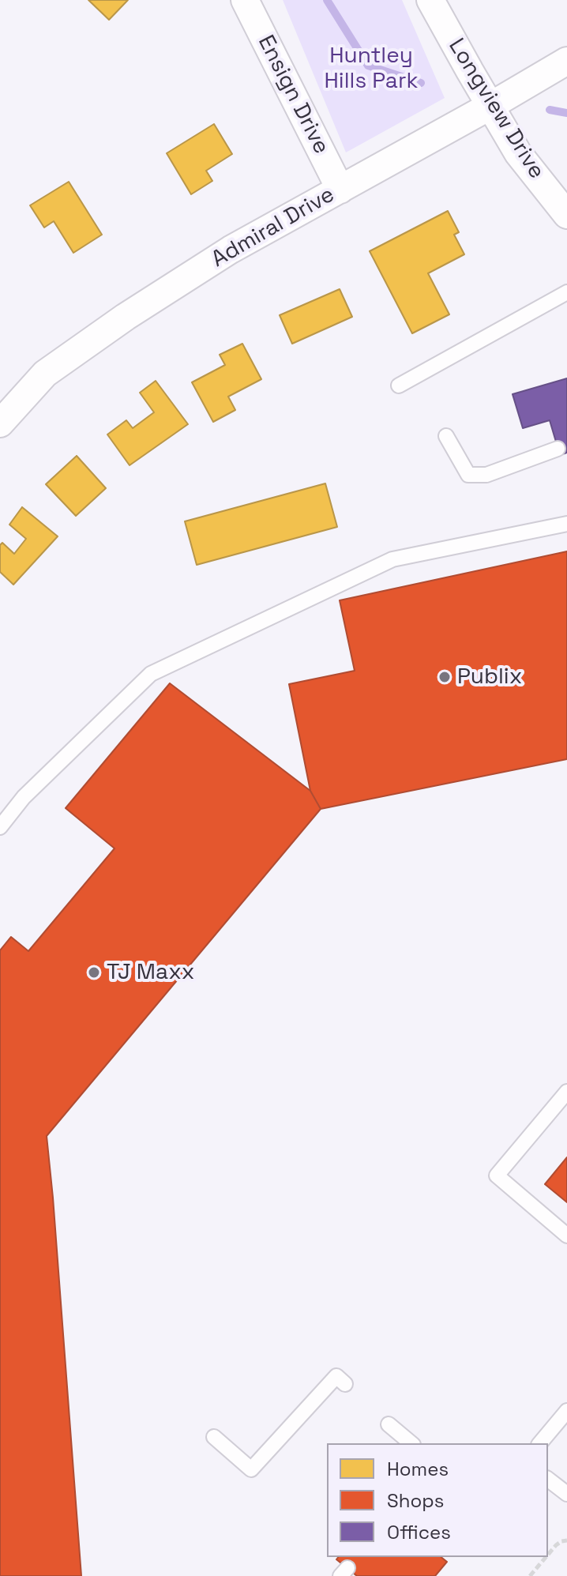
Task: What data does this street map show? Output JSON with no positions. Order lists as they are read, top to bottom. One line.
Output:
{"streets":{"street":["Ensign Drive","Longview Drive","Admiral Drive"]},"crossings":[["Ensign Drive","Admiral Drive"],["Longview Drive","Admiral Drive"]],"parks":["Huntley Hills Park"],"places":["Publix","TJ Maxx"],"legend":["Homes","Shops","Offices"]}
